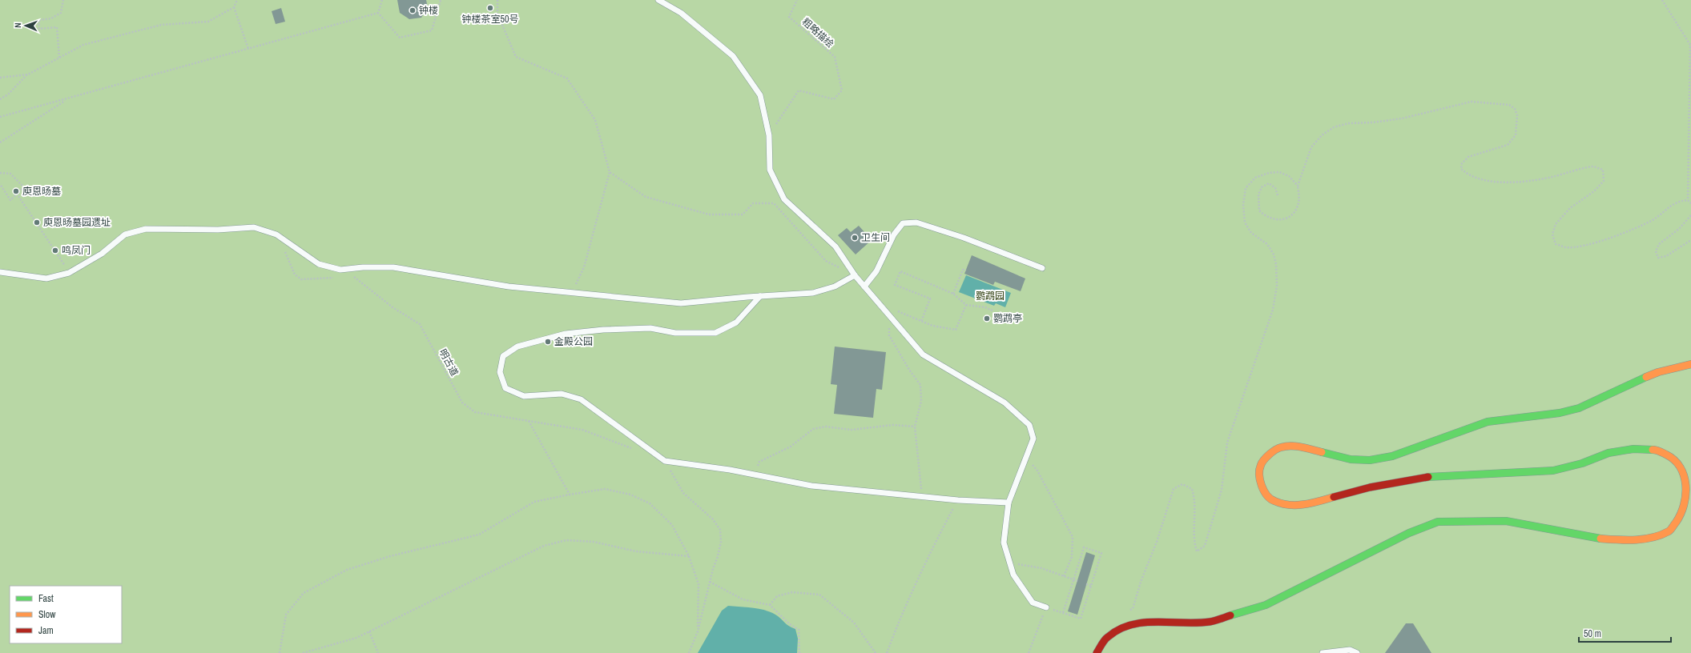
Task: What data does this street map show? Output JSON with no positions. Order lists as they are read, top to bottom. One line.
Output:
{"streets":{"path":["粗略描绘","明古道"]},"parks":["鹦鹉园"],"places":["钟楼茶室50号","钟楼","庾恩旸墓","庾恩旸墓园遗址","卫生间","鸣凤门","鹦鹉亭","金殿公园"],"legend":["Fast","Slow","Jam"],"scale_bar":"50 m","north":"left"}
